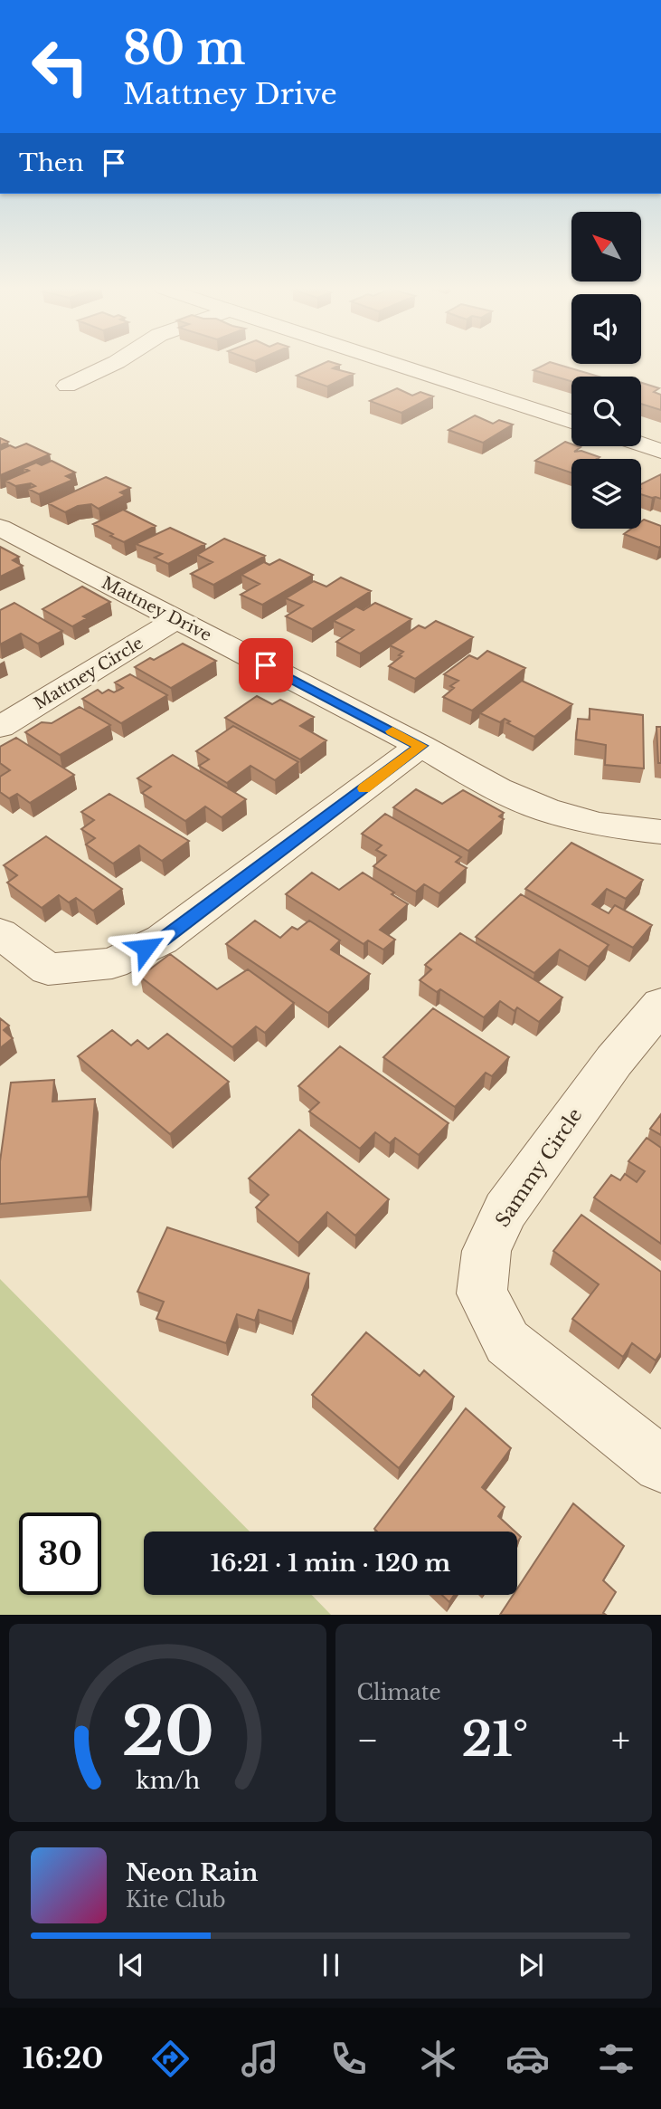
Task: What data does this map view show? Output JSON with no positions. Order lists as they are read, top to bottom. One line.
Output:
{"streets":{"street":["Mattney Drive","Mattney Circle","Sammy Circle"]},"crossings":[["Mattney Drive","Mattney Circle"]],"north":"top left","page":{"turn":["80 m","Mattney Drive"],"then":"Then","limit":"30","trip":"16:21 · 1 min · 120 m","tile":"Climate","heat":["−","21°","+"],"song":["Neon Rain","Kite Club"],"tabs":"16:20","gauge":["20","km/h"]}}
